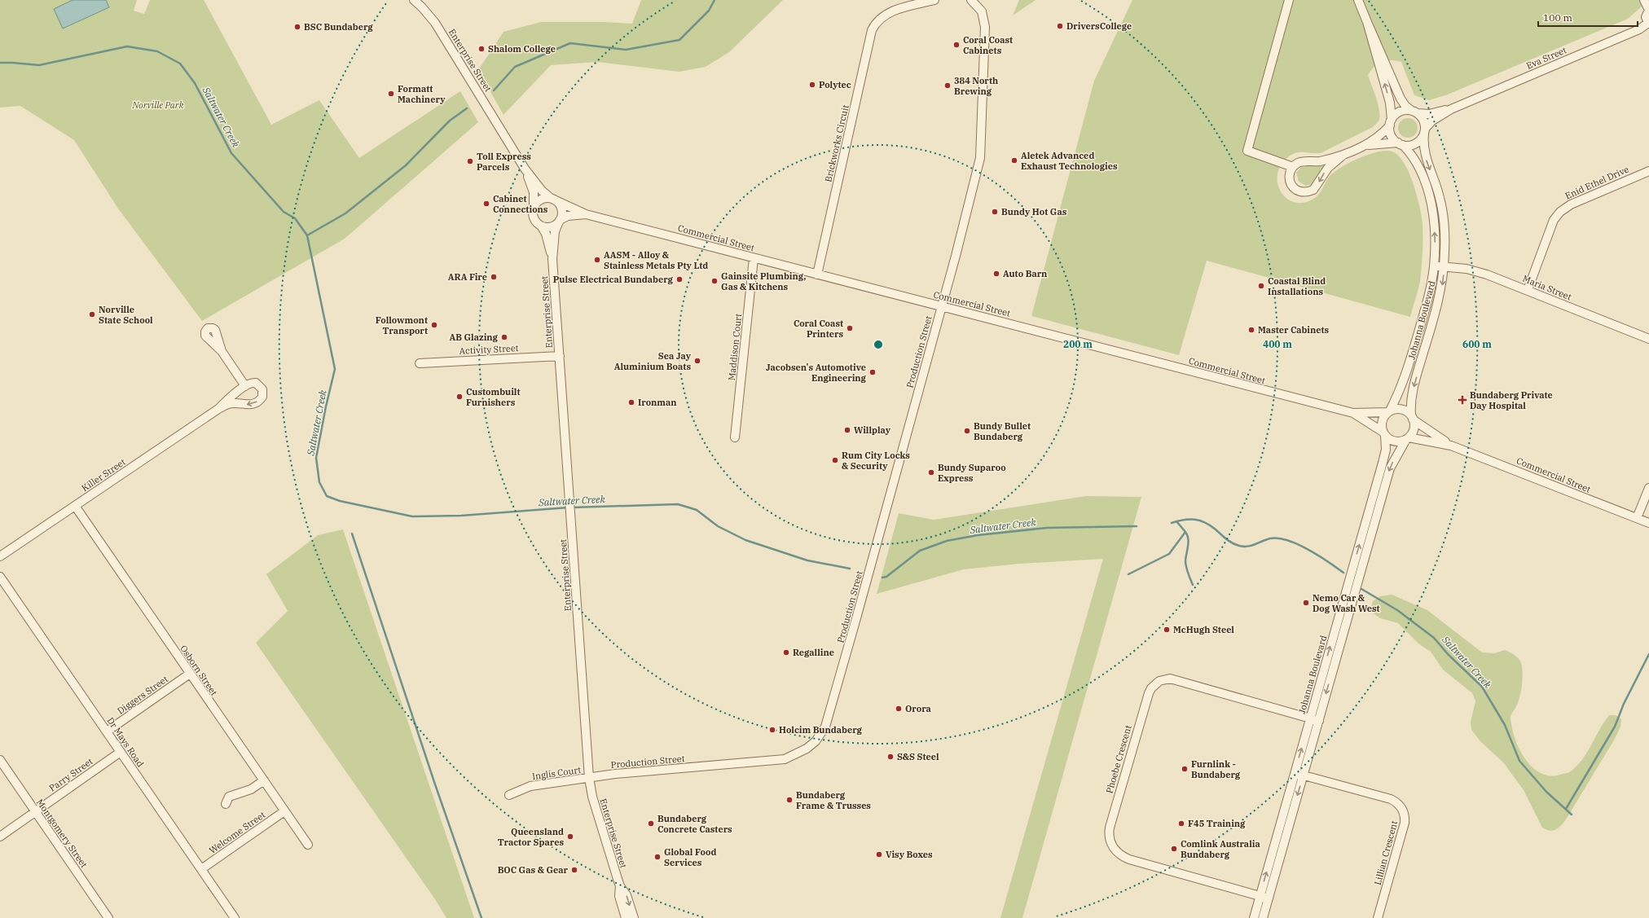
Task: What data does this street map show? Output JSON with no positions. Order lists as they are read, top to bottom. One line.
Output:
{"streets":{"street":["Eva Street","Enterprise Street","Brickworks Circuit","Enid Ethel Drive","Commercial Street","Maria Street","Johanna Boulevard","Maddison Court","Activity Street","Production Street","Killer Street","Osborn Street","Diggers Street","Dr Mays Road","Phoebe Crescent","Inglis Court","Parry Street","Welcome Street","Montgomery Street","Lillian Crescent"]},"crossings":[["Eva Street","Johanna Boulevard"],["Enterprise Street","Commercial Street"],["Enterprise Street","Activity Street"],["Enterprise Street","Production Street"],["Enterprise Street","Inglis Court"],["Brickworks Circuit","Commercial Street"],["Enid Ethel Drive","Maria Street"],["Commercial Street","Johanna Boulevard"],["Commercial Street","Maddison Court"],["Commercial Street","Production Street"],["Maria Street","Johanna Boulevard"],["Johanna Boulevard","Phoebe Crescent"],["Johanna Boulevard","Lillian Crescent"],["Production Street","Inglis Court"],["Killer Street","Osborn Street"],["Osborn Street","Diggers Street"],["Osborn Street","Welcome Street"],["Diggers Street","Dr Mays Road"],["Dr Mays Road","Parry Street"],["Dr Mays Road","Welcome Street"],["Parry Street","Montgomery Street"]],"water":["Saltwater Creek"],"parks":["Norville Park"],"places":{"other":["DriversCollege","BSC Bundaberg","Coral Coast Cabinets","Shalom College","Polytec","384 North Brewing","Formatt Machinery","Aletek Advanced Exhaust Technologies","Toll Express Parcels","Cabinet Connections","Bundy Hot Gas","AASM - Alloy & Stainless Metals Pty Ltd","Auto Barn","ARA Fire","Pulse Electrical Bundaberg","Gainsite Plumbing, Gas & Kitchens","Coastal Blind Installations","Norville State School","Followmont Transport","Coral Coast Printers","Master Cabinets","AB Glazing","Sea Jay Aluminium Boats","Jacobsen's Automotive Engineering","Custombuilt Furnishers","Ironman","Willplay","Bundy Bullet Bundaberg","Rum City Locks & Security","Bundy Suparoo Express","Nemo Car & Dog Wash West","McHugh Steel","Regalline","Orora","Holcim Bundaberg","S&S Steel","Furnlink - Bundaberg","Bundaberg Frame & Trusses","Bundaberg Concrete Casters","F45 Training","Queensland Tractor Spares","Comlink Australia Bundaberg","Visy Boxes","Global Food Services","BOC Gas & Gear"],"health":["Bundaberg Private Day Hospital"]},"scale_bar":"100 m","rings":["200 m","400 m","600 m"]}
